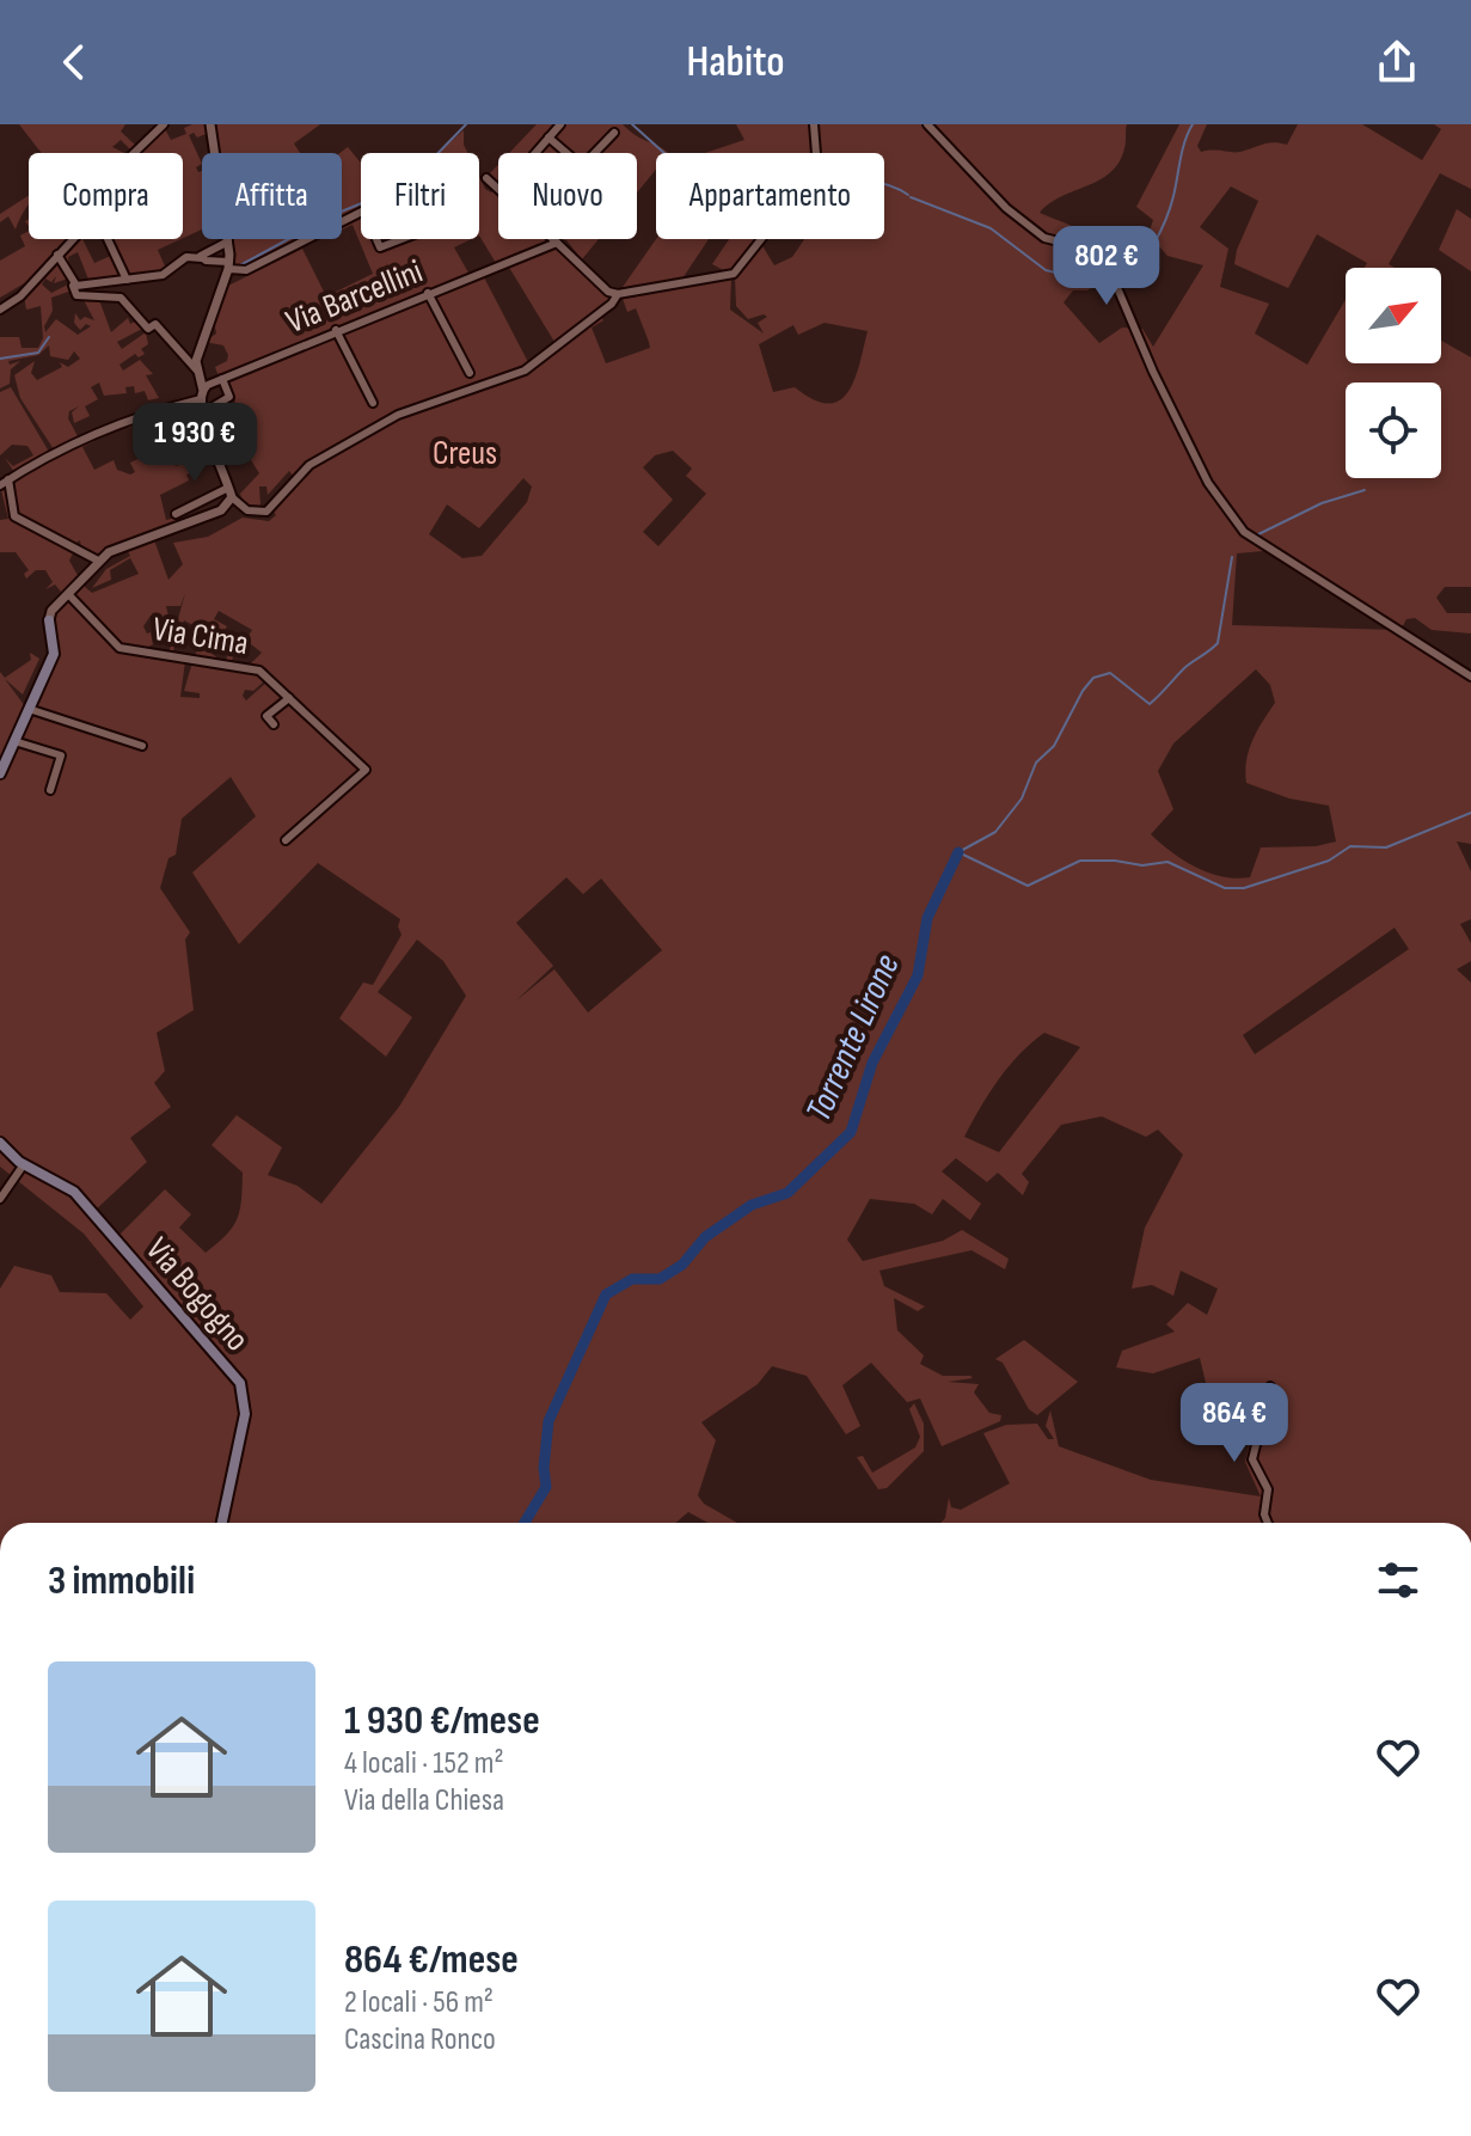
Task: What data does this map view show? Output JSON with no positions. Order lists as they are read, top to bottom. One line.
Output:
{"streets":{"main road":["Via Bogogno"],"street":["Via Barcellini","Via Cima"]},"water":["Torrente Lirone"],"parks":["Creus"],"north":"top right","page":{"header":"Habito","chip":["Compra","Affitta","Filtri","Nuovo","Appartamento"],"price":["802 €","1 930 €","864 €"],"heading":"3 immobili","list":[{"name":"1 930 €/mese","note":"4 locali · 152 m² · Via della Chiesa"},{"name":"864 €/mese","note":"2 locali · 56 m² · Cascina Ronco"}]}}
